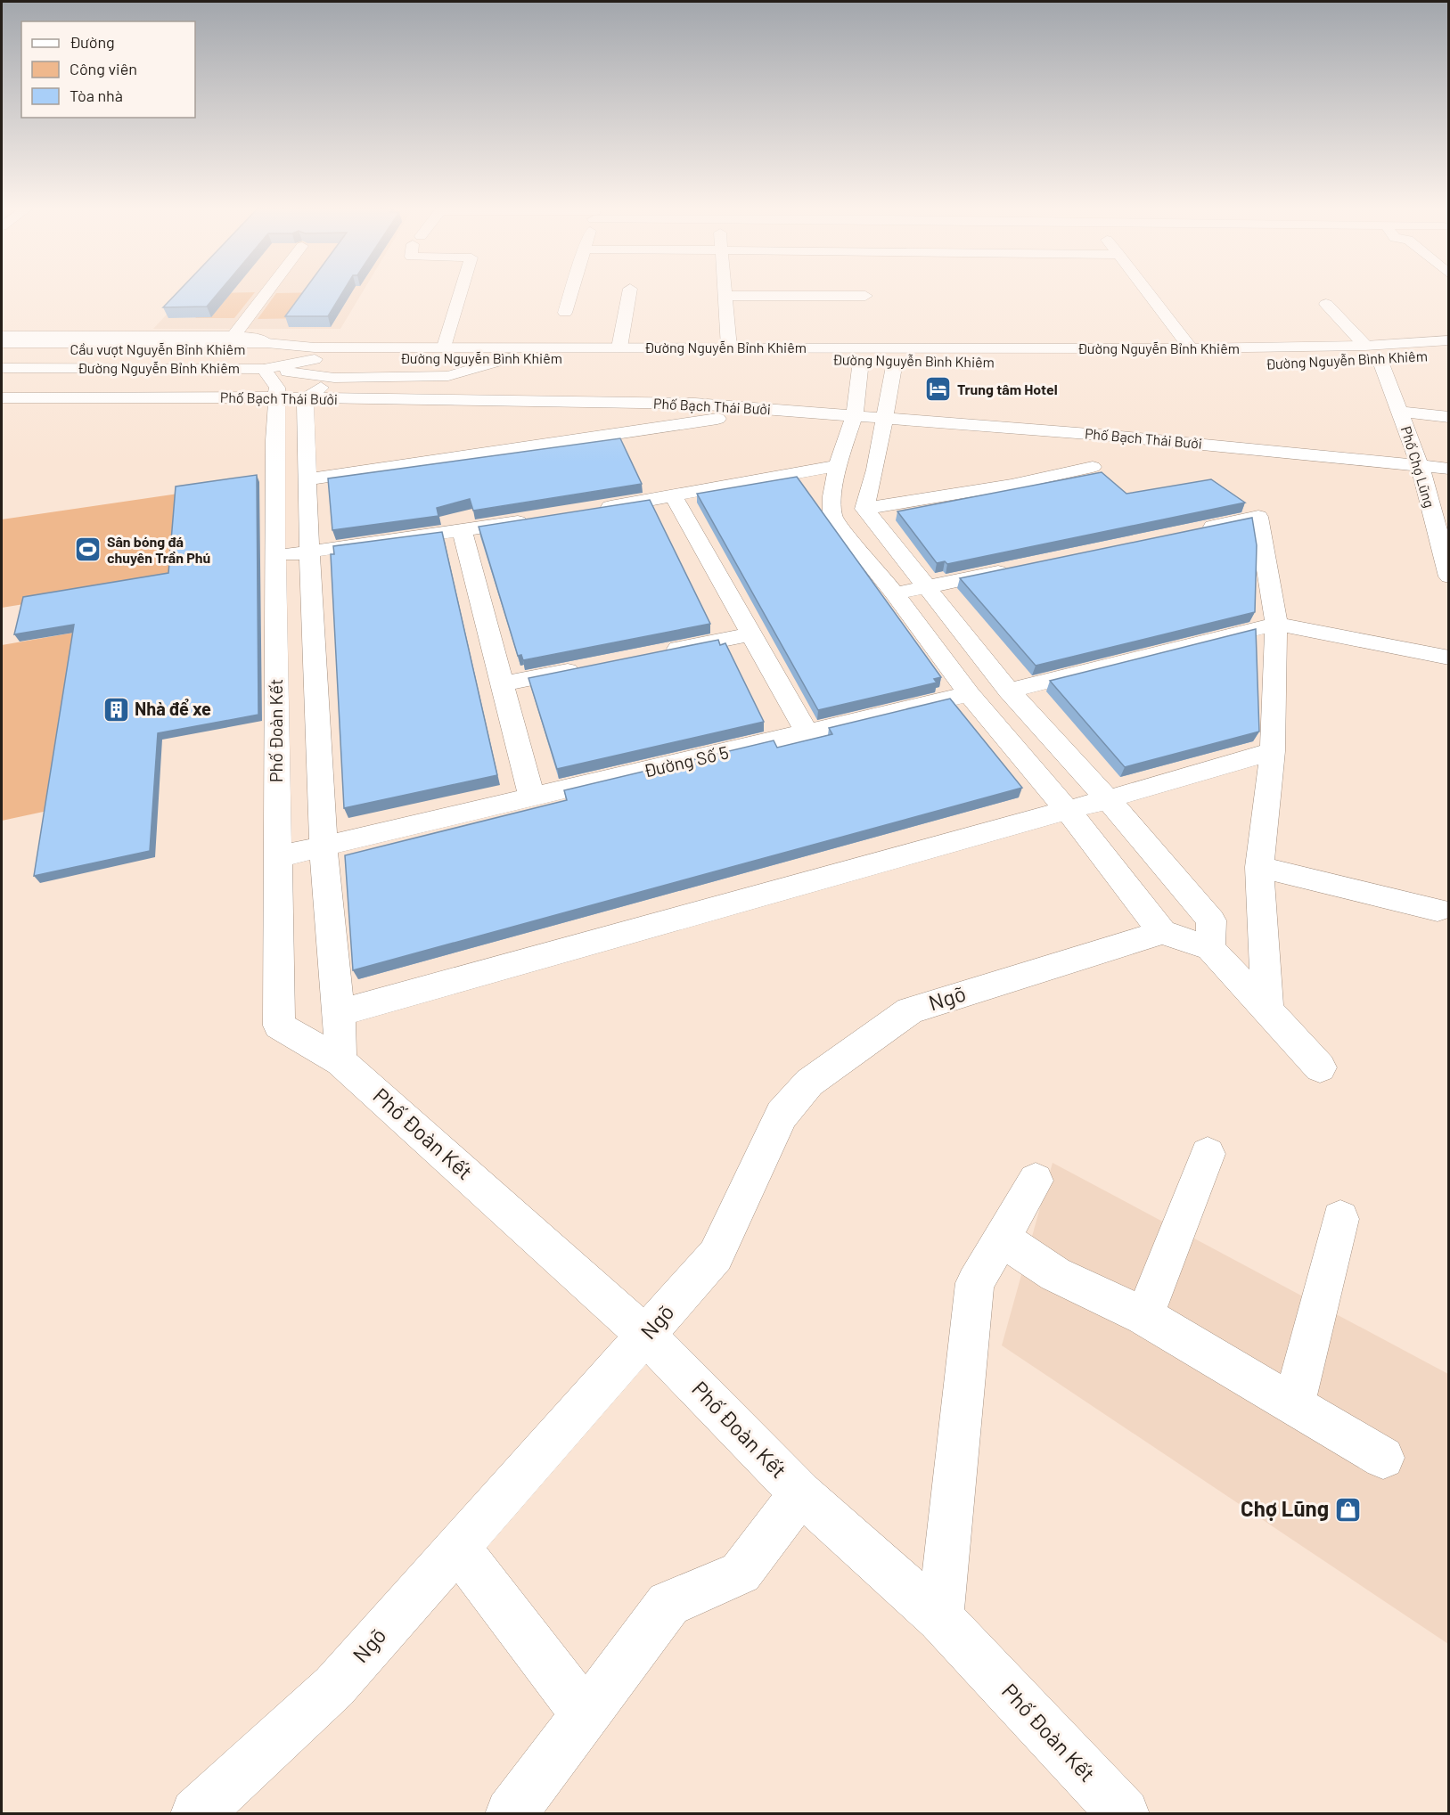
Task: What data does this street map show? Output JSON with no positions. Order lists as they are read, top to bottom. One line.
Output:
{"streets":{"main road":["Đường Nguyễn Bỉnh Khiêm","Cầu vượt Nguyễn Bỉnh Khiêm","Đường Nguyễn Bình Khiêm","Phố Bạch Thái Bưởi","Phố Chợ Lũng","Phố Đoàn Kết","Đường Số 5","Ngõ"]},"crossings":[["Đường Nguyễn Bỉnh Khiêm","Cầu vượt Nguyễn Bỉnh Khiêm"],["Đường Nguyễn Bỉnh Khiêm","Đường Nguyễn Bình Khiêm"],["Đường Nguyễn Bỉnh Khiêm","Phố Đoàn Kết"],["Cầu vượt Nguyễn Bỉnh Khiêm","Đường Nguyễn Bình Khiêm"],["Đường Nguyễn Bình Khiêm","Phố Chợ Lũng"],["Phố Bạch Thái Bưởi","Phố Chợ Lũng"],["Phố Bạch Thái Bưởi","Phố Đoàn Kết"],["Phố Đoàn Kết","Đường Số 5"],["Phố Đoàn Kết","Ngõ"]],"places":{"hotel":["Trung tâm Hotel"],"sports":["Sân bóng đá chuyên Trần Phú"],"building":["Nhà để xe"],"shop":["Chợ Lũng"]},"legend":["Đường","Công viên","Tòa nhà"]}
